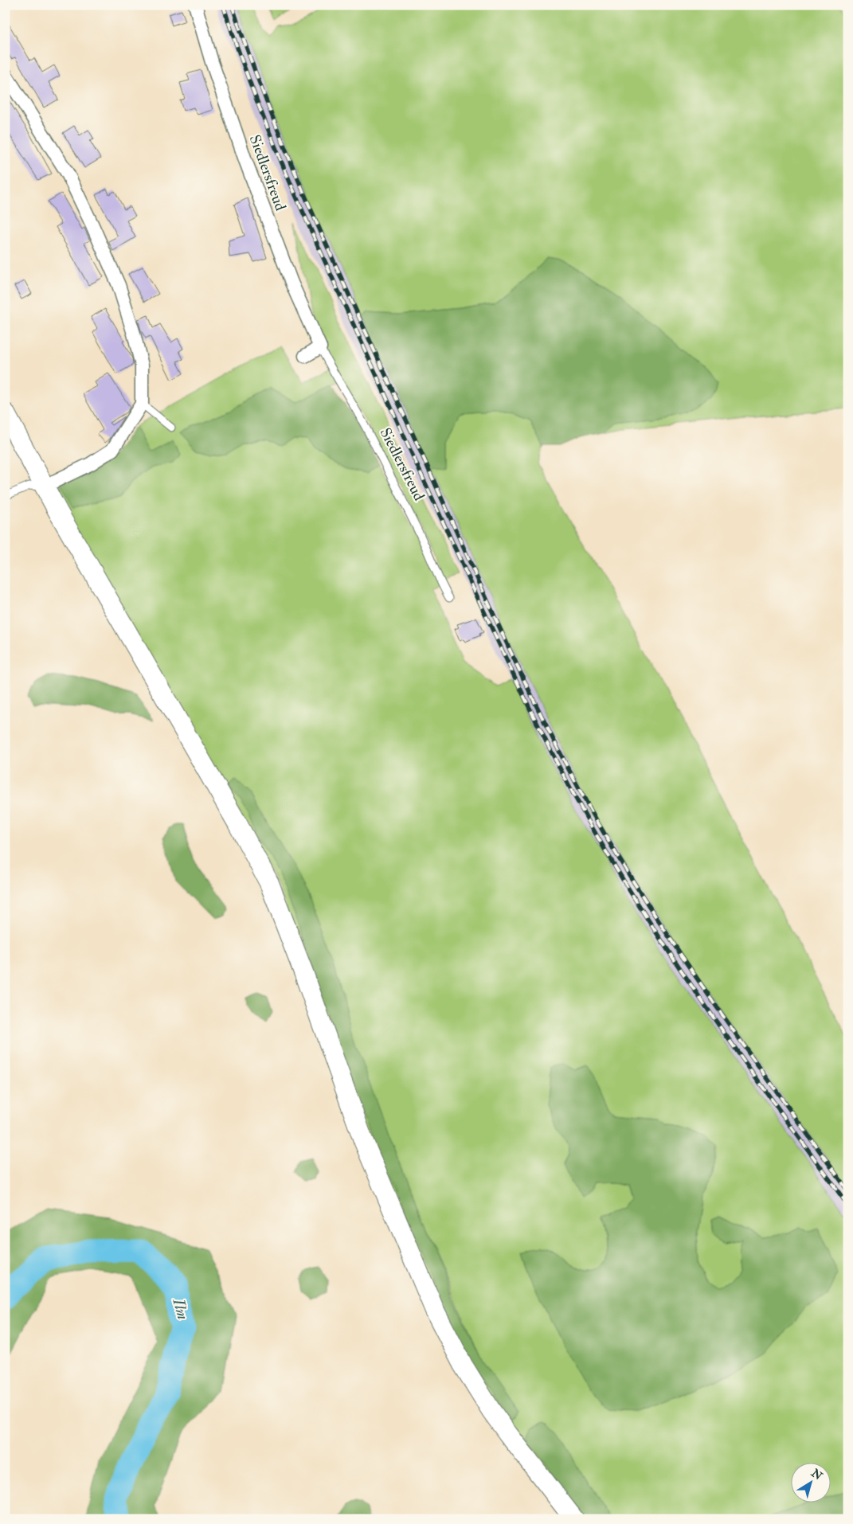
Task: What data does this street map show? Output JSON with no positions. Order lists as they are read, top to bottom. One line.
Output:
{"streets":{"street":["Siedlersfreud"]},"water":["Ilm"],"north":"top right"}
